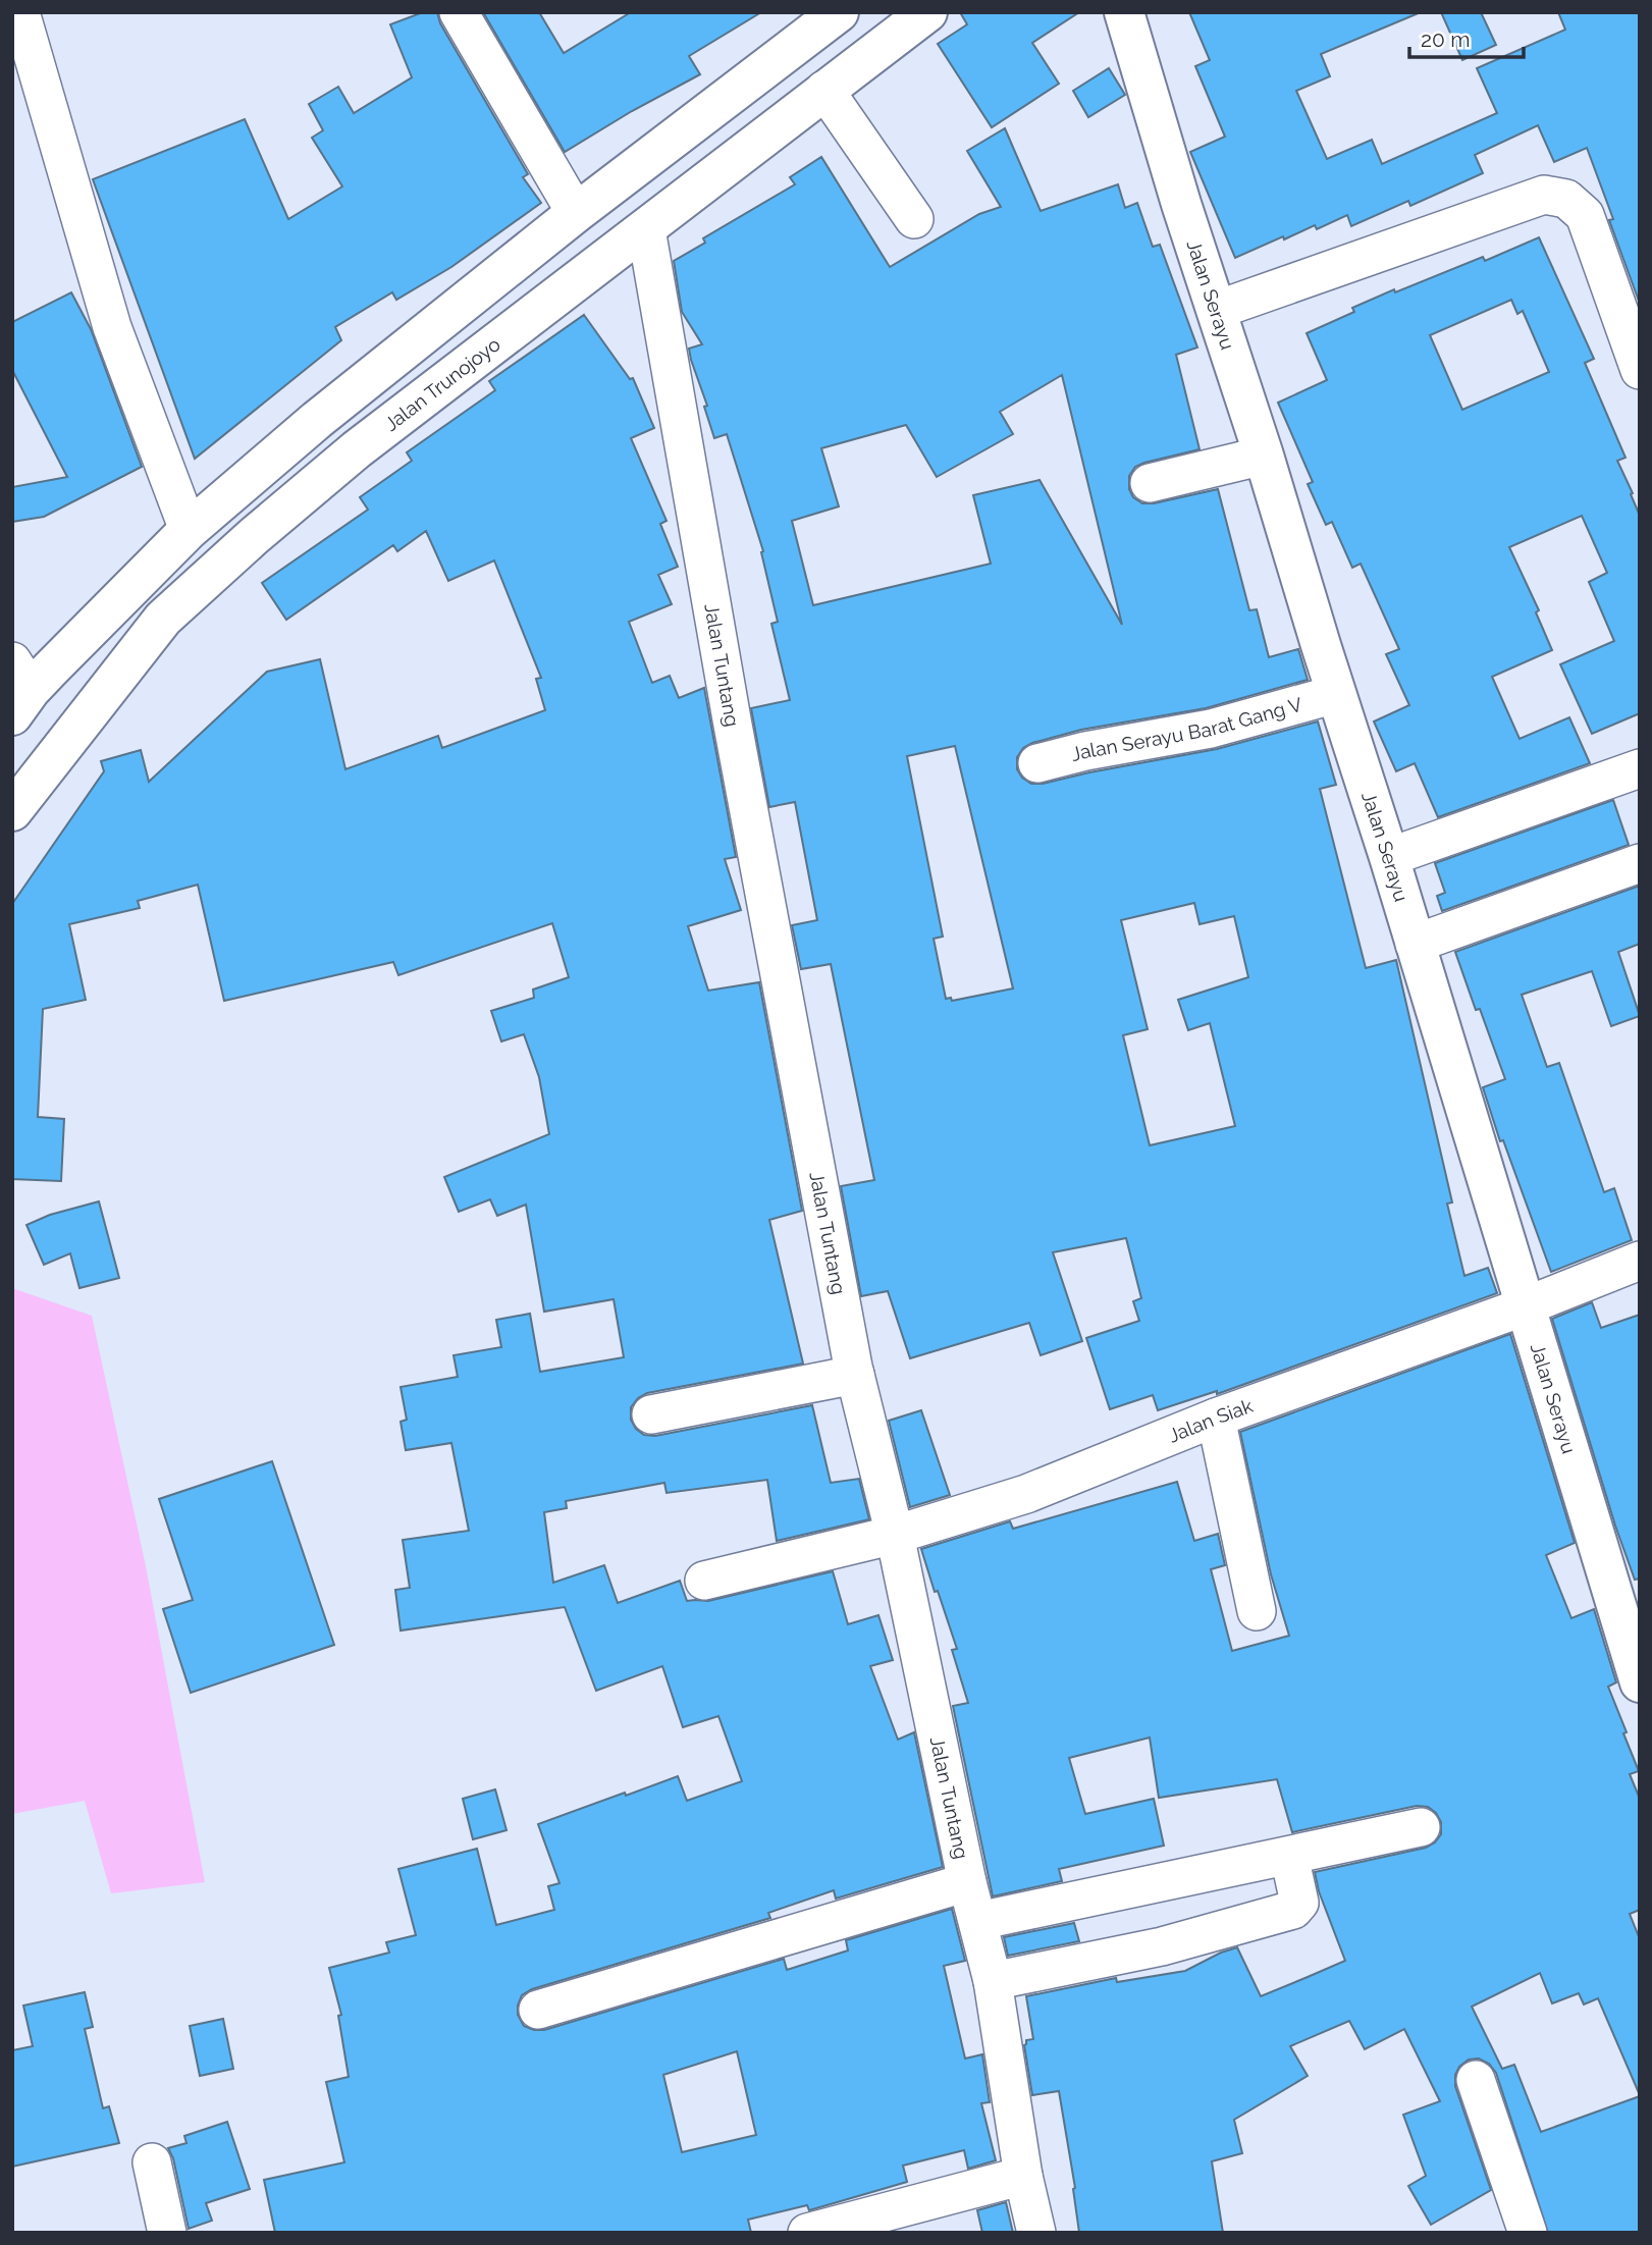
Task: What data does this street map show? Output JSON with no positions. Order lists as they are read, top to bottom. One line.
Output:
{"streets":{"main road":["Jalan Serayu","Jalan Trunojoyo"],"street":["Jalan Tuntang","Jalan Serayu Barat Gang V","Jalan Siak"]},"crossings":[["Jalan Serayu","Jalan Serayu Barat Gang V"],["Jalan Serayu","Jalan Siak"],["Jalan Trunojoyo","Jalan Tuntang"],["Jalan Tuntang","Jalan Siak"]],"scale_bar":"20 m"}
